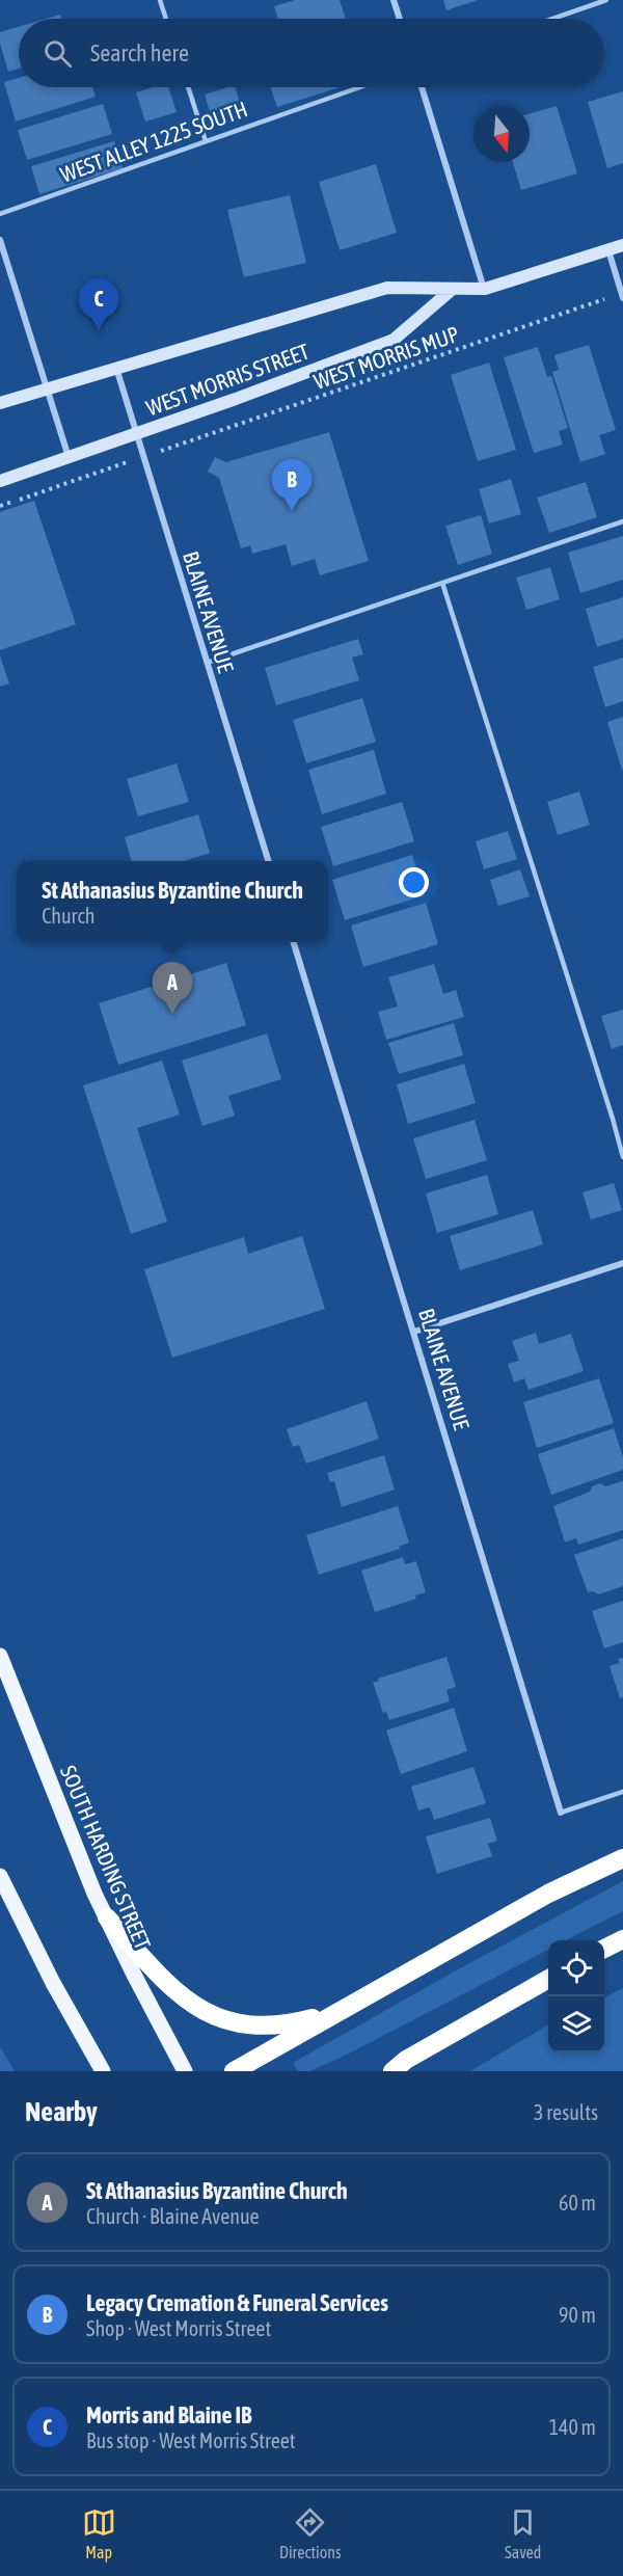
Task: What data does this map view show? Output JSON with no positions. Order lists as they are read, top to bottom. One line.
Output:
{"streets":{"main road":["WEST MORRIS STREET","SOUTH HARDING STREET"],"street":["BLAINE AVENUE"],"lane":["WEST ALLEY 1225 SOUTH"],"path":["WEST MORRIS MUP"]},"crossings":[["WEST MORRIS STREET","BLAINE AVENUE"]],"north":"bottom","page":{"search":"Search here","pins":["C","B","A"],"popup":["St Athanasius Byzantine Church","Church"],"heading":["Nearby","3 results"],"list":[{"mark":"A","name":"St Athanasius Byzantine Church","note":"Church · Blaine Avenue","value":"60 m"},{"mark":"B","name":"Legacy Cremation & Funeral Services","note":"Shop · West Morris Street","value":"90 m"},{"mark":"C","name":"Morris and Blaine IB","note":"Bus stop · West Morris Street","value":"140 m"}],"nav":["Map","Directions","Saved"]}}
